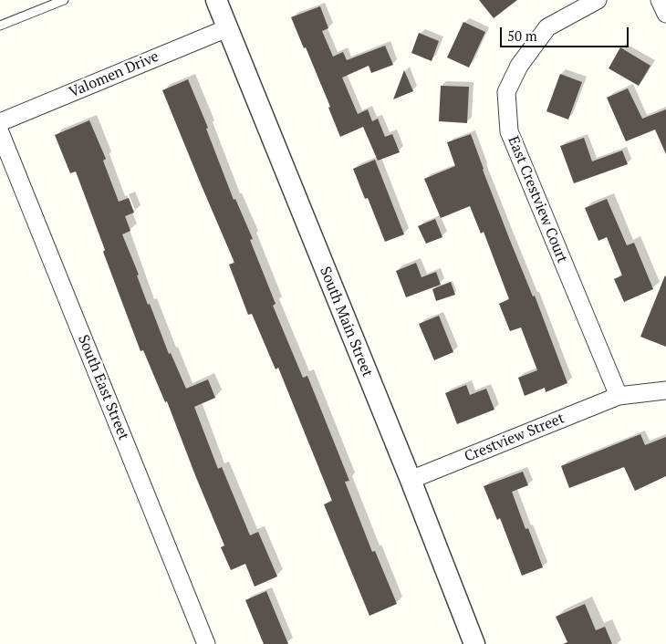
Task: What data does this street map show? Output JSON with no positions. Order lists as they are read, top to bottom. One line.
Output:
{"streets":{"street":["Valomen Drive","East Crestview Court","South Main Street","South East Street","Crestview Street"]},"crossings":[["Valomen Drive","South Main Street"],["East Crestview Court","Crestview Street"],["South Main Street","Crestview Street"]],"scale_bar":"50 m"}
